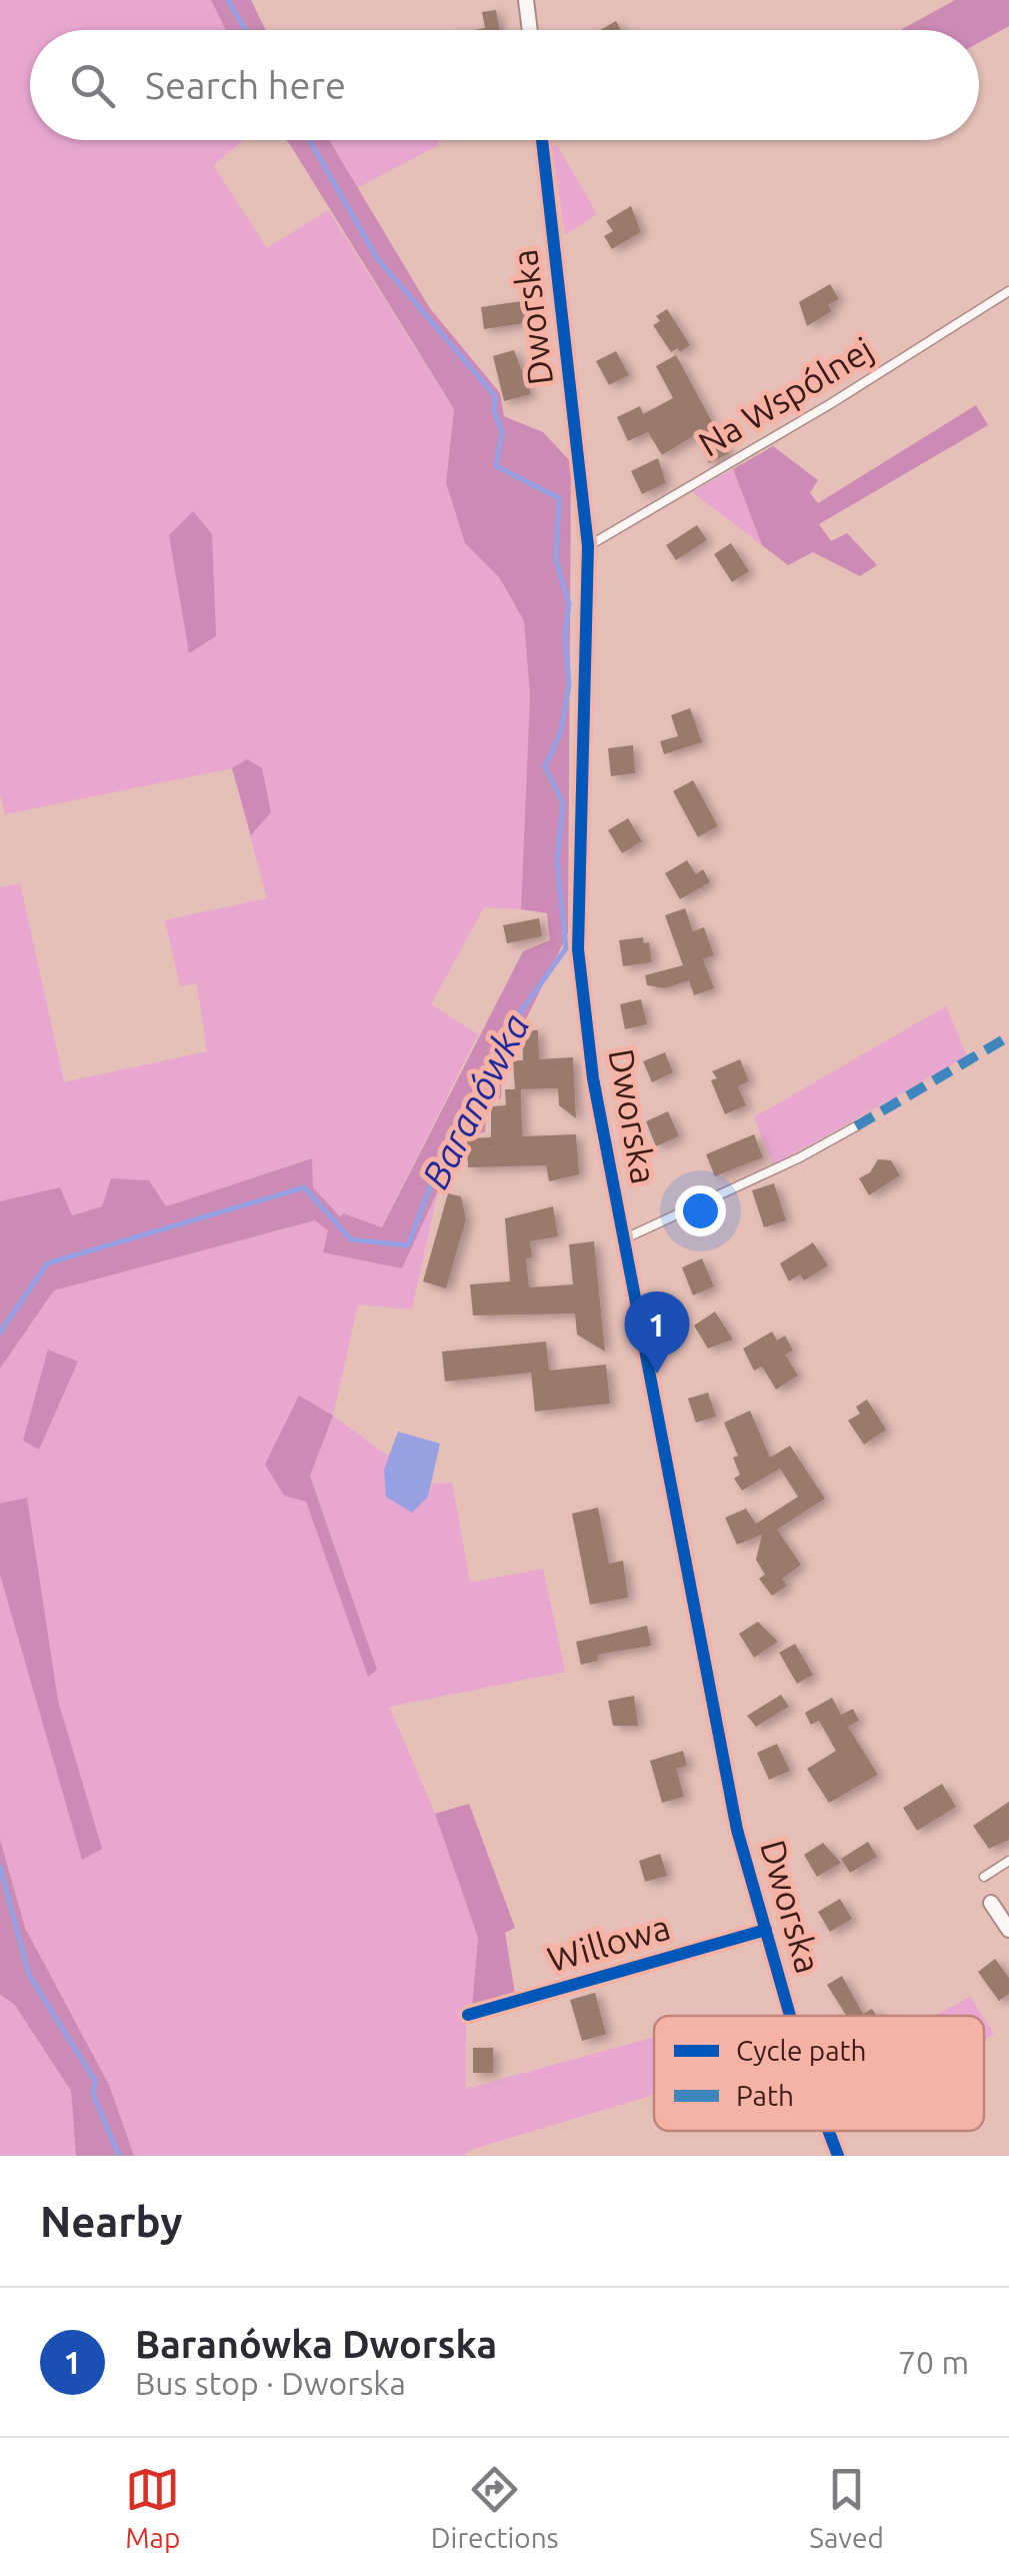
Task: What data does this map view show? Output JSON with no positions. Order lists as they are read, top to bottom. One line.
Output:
{"streets":{"street":["Dworska","Willowa"],"lane":["Na Wspólnej"]},"crossings":[["Dworska","Na Wspólnej"],["Dworska","Willowa"]],"water":["Baranówka"],"legend":["Cycle path","Path"],"page":{"search":"Search here","pins":"1","heading":"Nearby","list":[{"mark":"1","name":"Baranówka Dworska","note":"Bus stop · Dworska","value":"70 m"}],"nav":["Map","Directions","Saved"]}}
